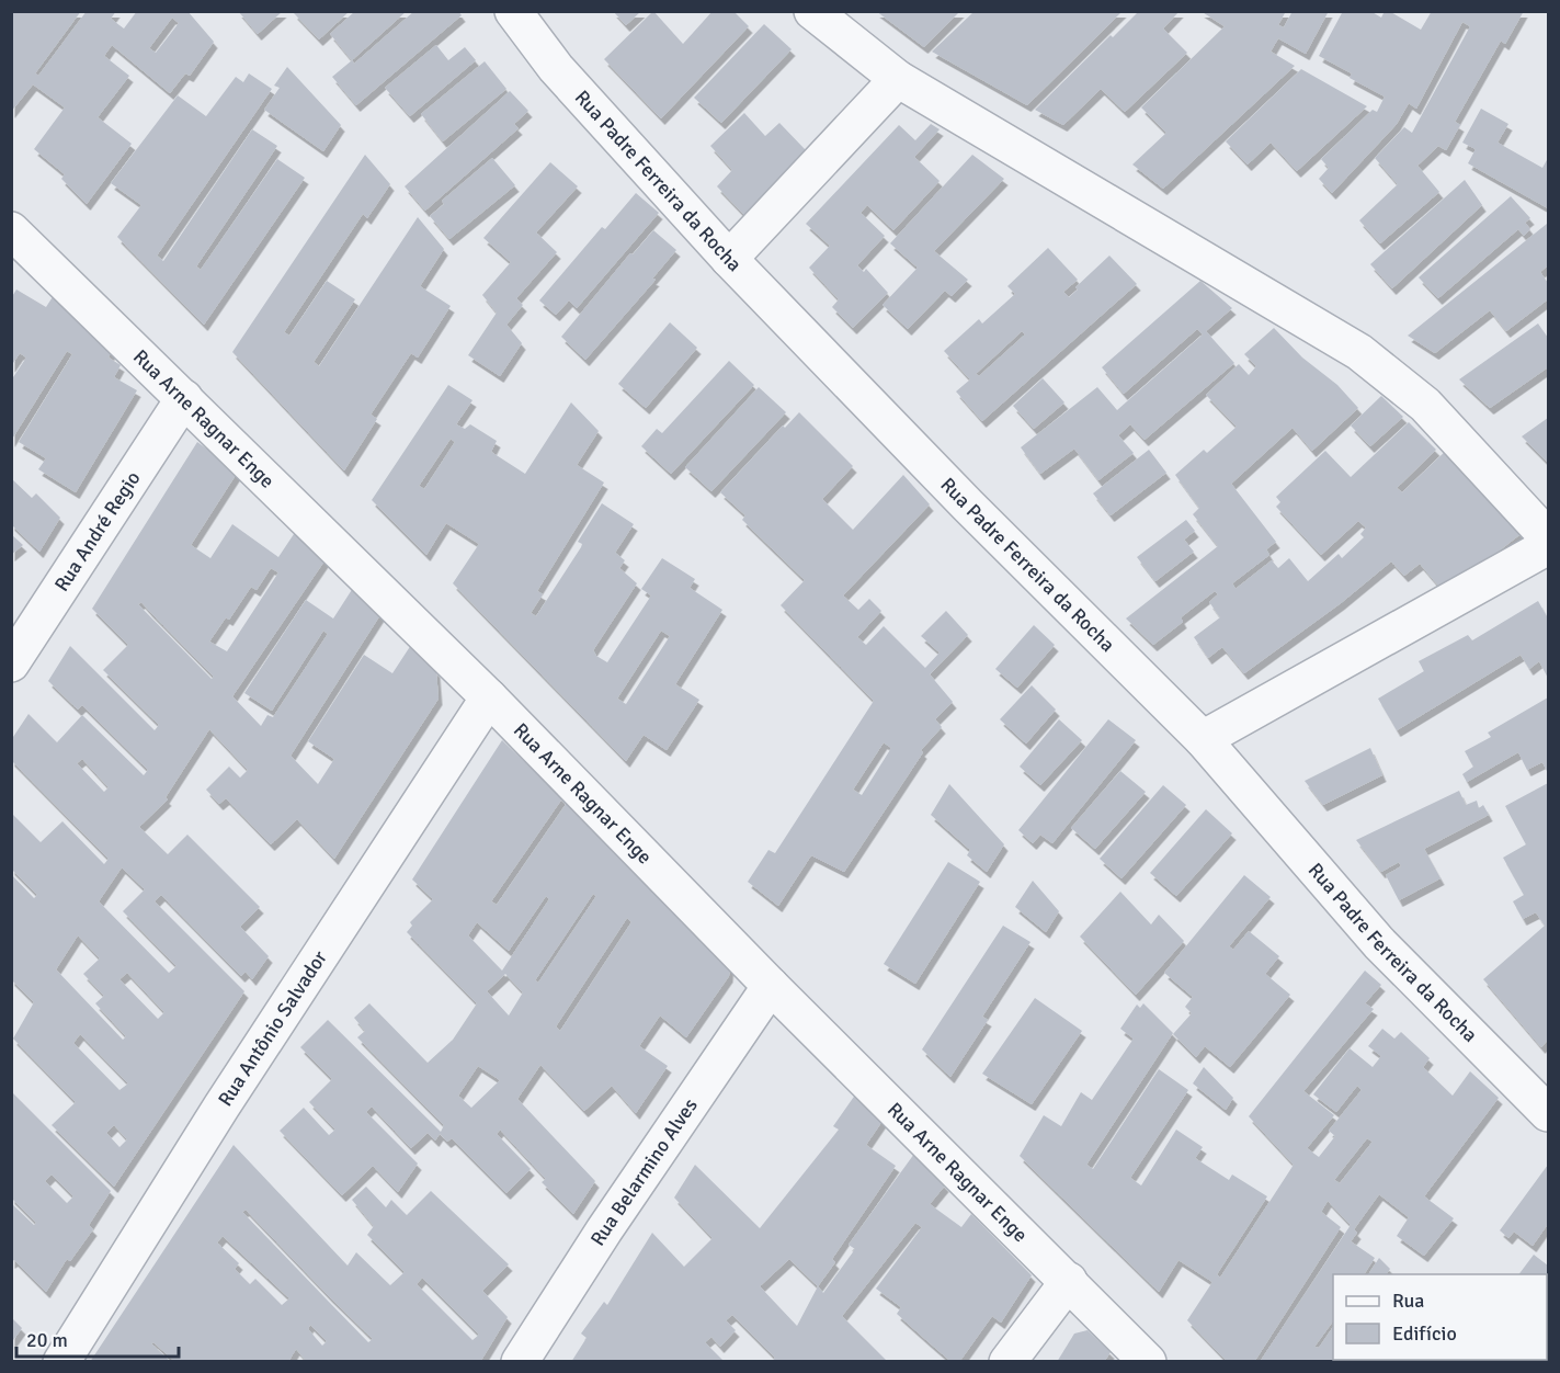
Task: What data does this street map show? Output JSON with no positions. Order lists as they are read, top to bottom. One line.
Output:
{"streets":{"street":["Rua Padre Ferreira da Rocha","Rua Arne Ragnar Enge","Rua André Regio","Rua Antônio Salvador","Rua Belarmino Alves"]},"crossings":[["Rua Arne Ragnar Enge","Rua André Regio"],["Rua Arne Ragnar Enge","Rua Antônio Salvador"],["Rua Arne Ragnar Enge","Rua Belarmino Alves"]],"legend":["Rua","Edifício"],"scale_bar":"20 m"}
